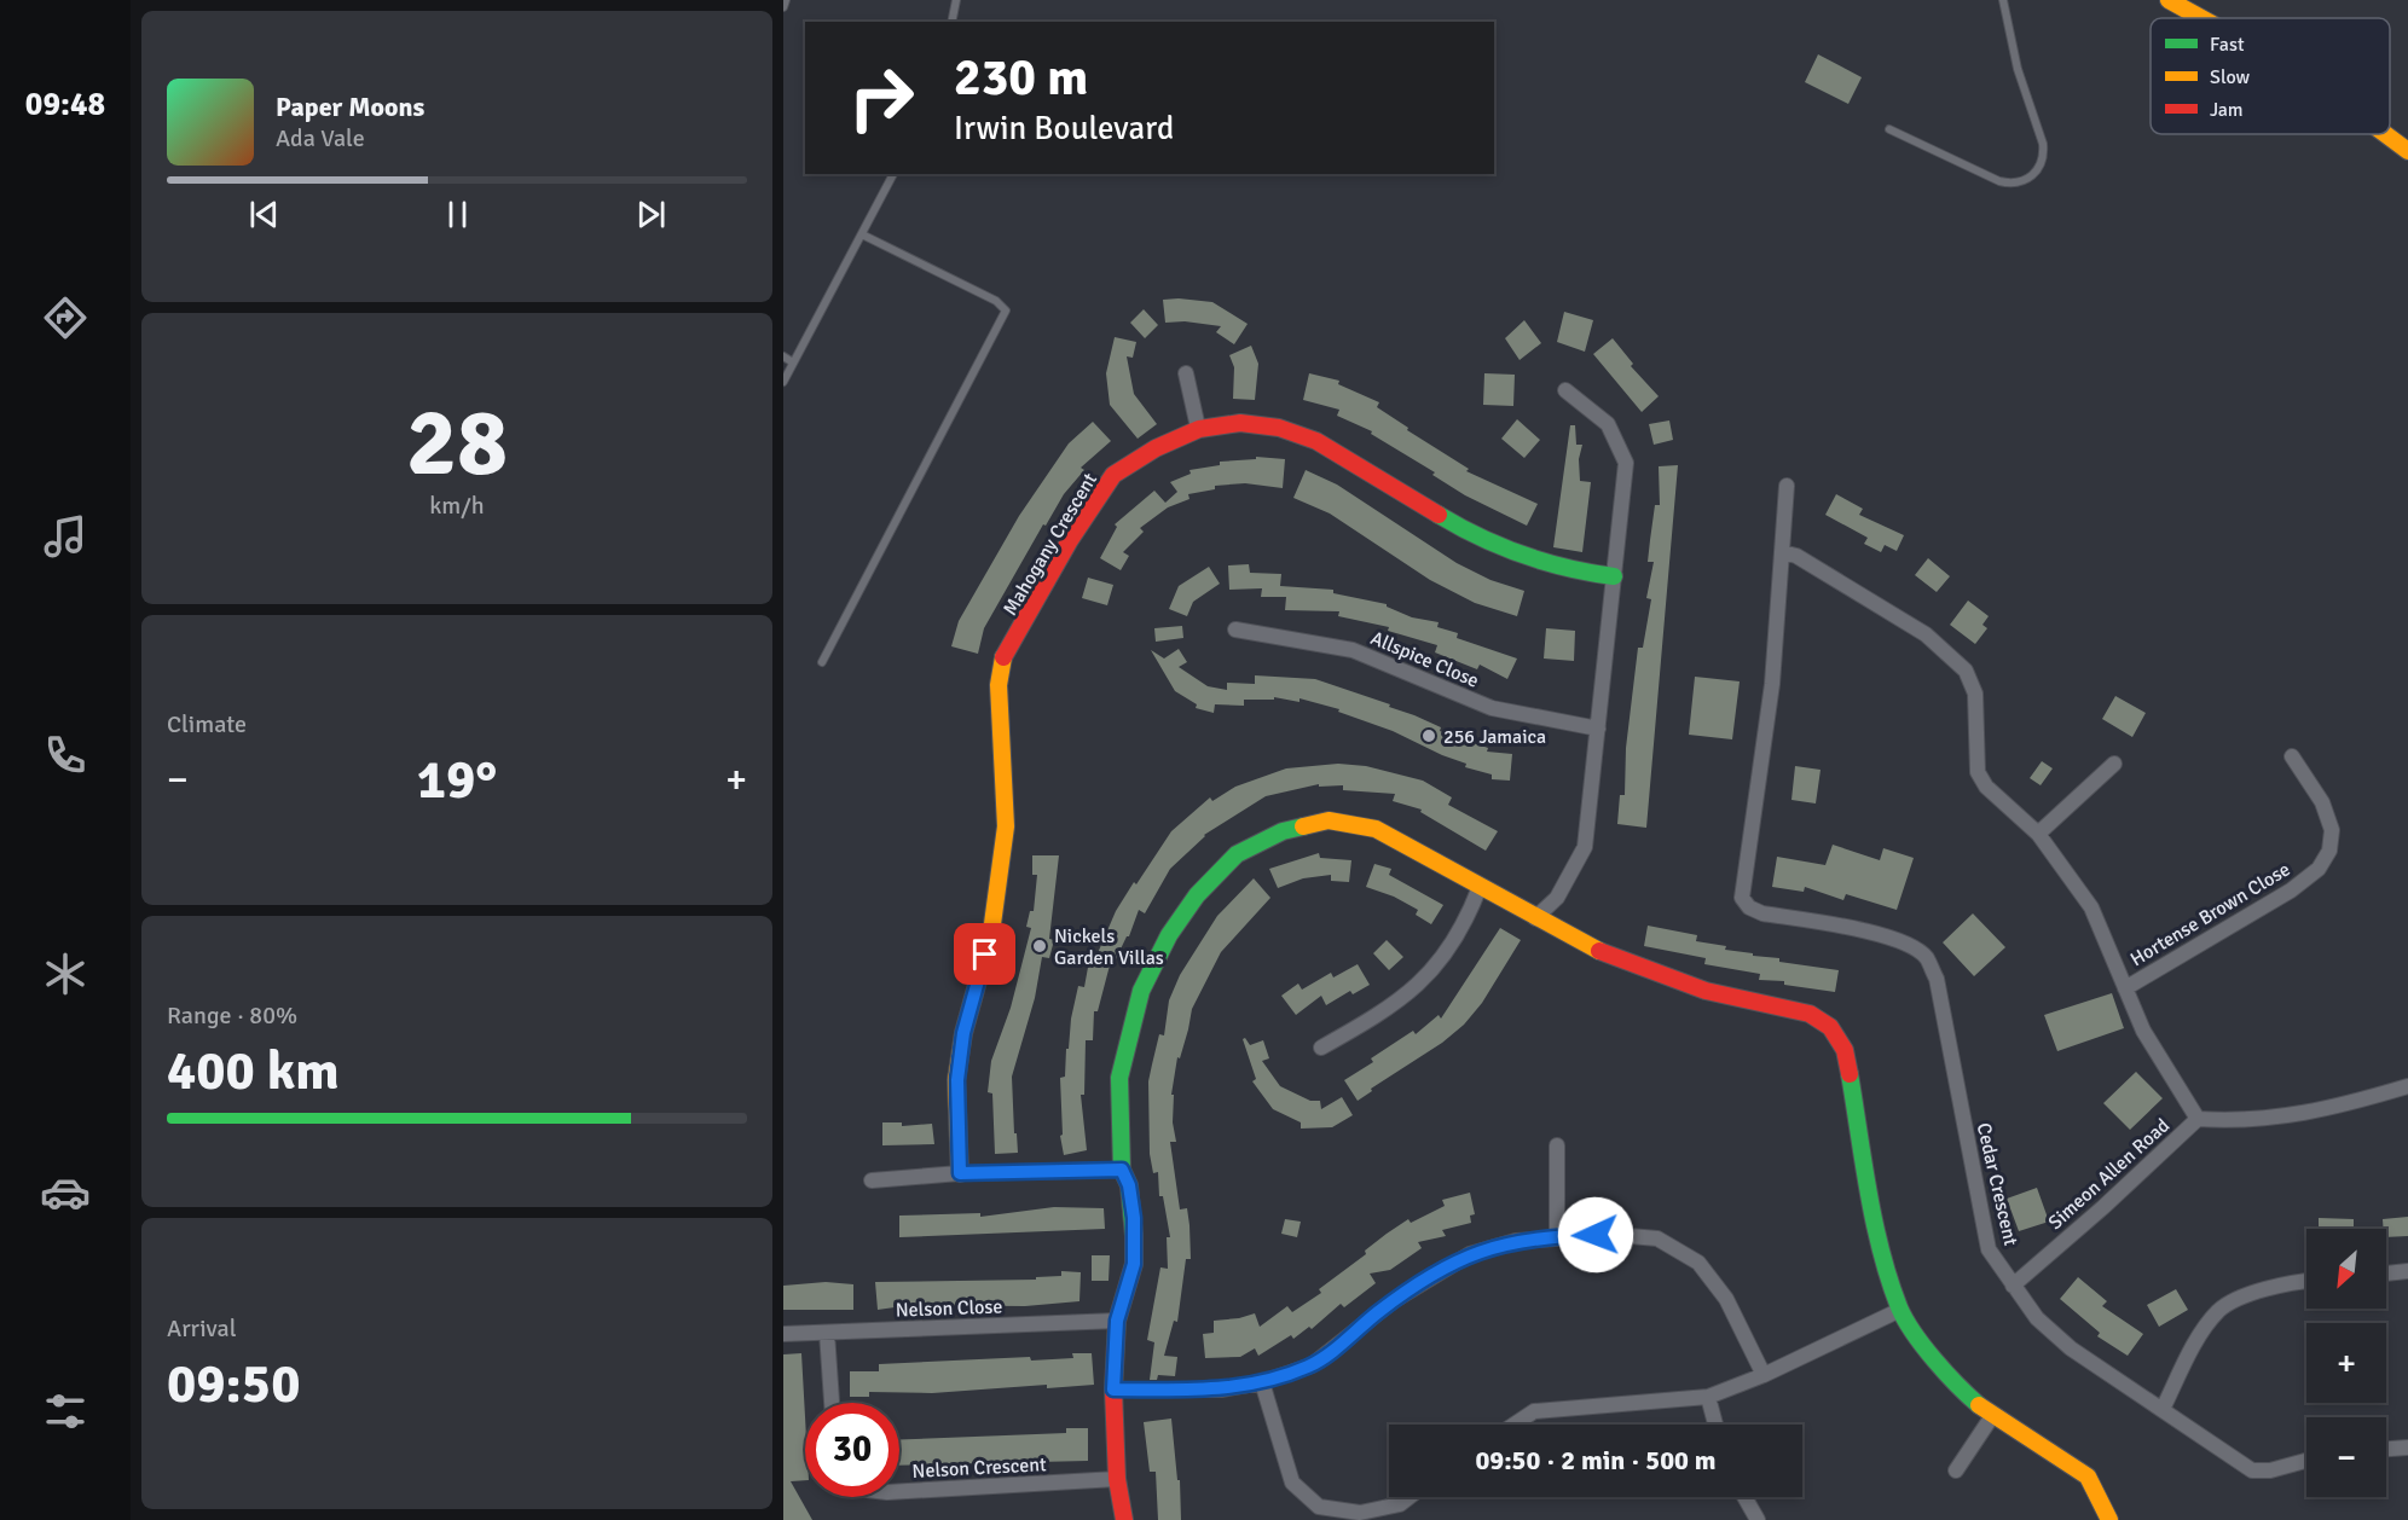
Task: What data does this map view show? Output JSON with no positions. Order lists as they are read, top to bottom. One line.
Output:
{"streets":{"street":["Mahogany Crescent","Allspice Close","Hortense Brown Close","Simeon Allen Road","Cedar Crescent","Nelson Close","Nelson Crescent"]},"crossings":[["Simeon Allen Road","Cedar Crescent"]],"places":["256 Jamaica","Nickels Garden Villas"],"legend":["Fast","Slow","Jam"],"north":"bottom left","page":{"tabs":"09:48","turn":["230 m","Irwin Boulevard"],"song":["Paper Moons","Ada Vale"],"tile":[["28","km/h"],"Climate",["Range · 80%","400 km"],["Arrival","09:50"]],"heat":["−","19°","+"],"map_buttons":["+","−"],"limit":"30","trip":"09:50 · 2 min · 500 m"}}
